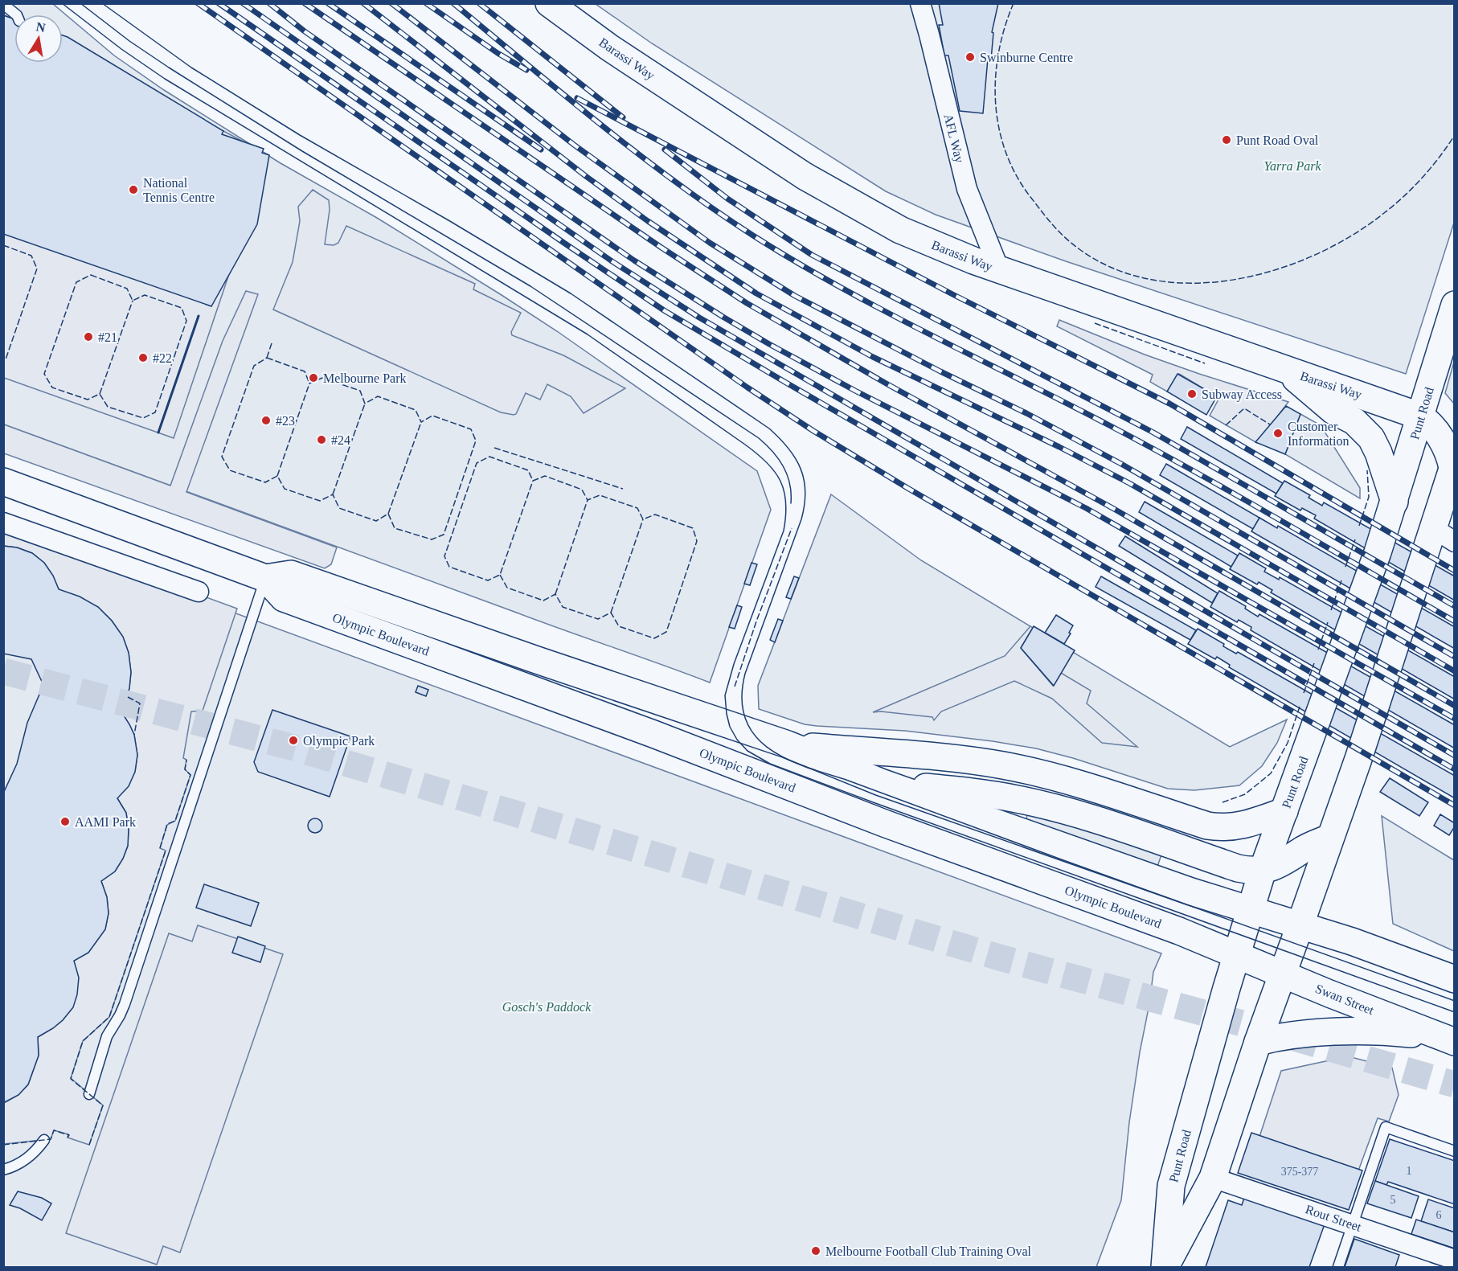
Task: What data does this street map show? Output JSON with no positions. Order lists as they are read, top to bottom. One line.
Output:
{"streets":{"main road":["Barassi Way","Punt Road","Olympic Boulevard","Swan Street"],"street":["AFL Way","Rout Street"]},"crossings":[["Barassi Way","AFL Way"],["Barassi Way","Punt Road"],["Punt Road","Olympic Boulevard"],["Punt Road","Swan Street"],["Punt Road","Rout Street"],["Olympic Boulevard","Swan Street"]],"parks":["Yarra Park","Gosch's Paddock"],"places":["Swinburne Centre","Punt Road Oval","National Tennis Centre","#21","#22","Melbourne Park","Subway Access","#23","Customer Information","#24","Olympic Park","AAMI Park","Melbourne Football Club Training Oval"],"house_numbers":["1","375-377","5","6"],"north":"top"}
